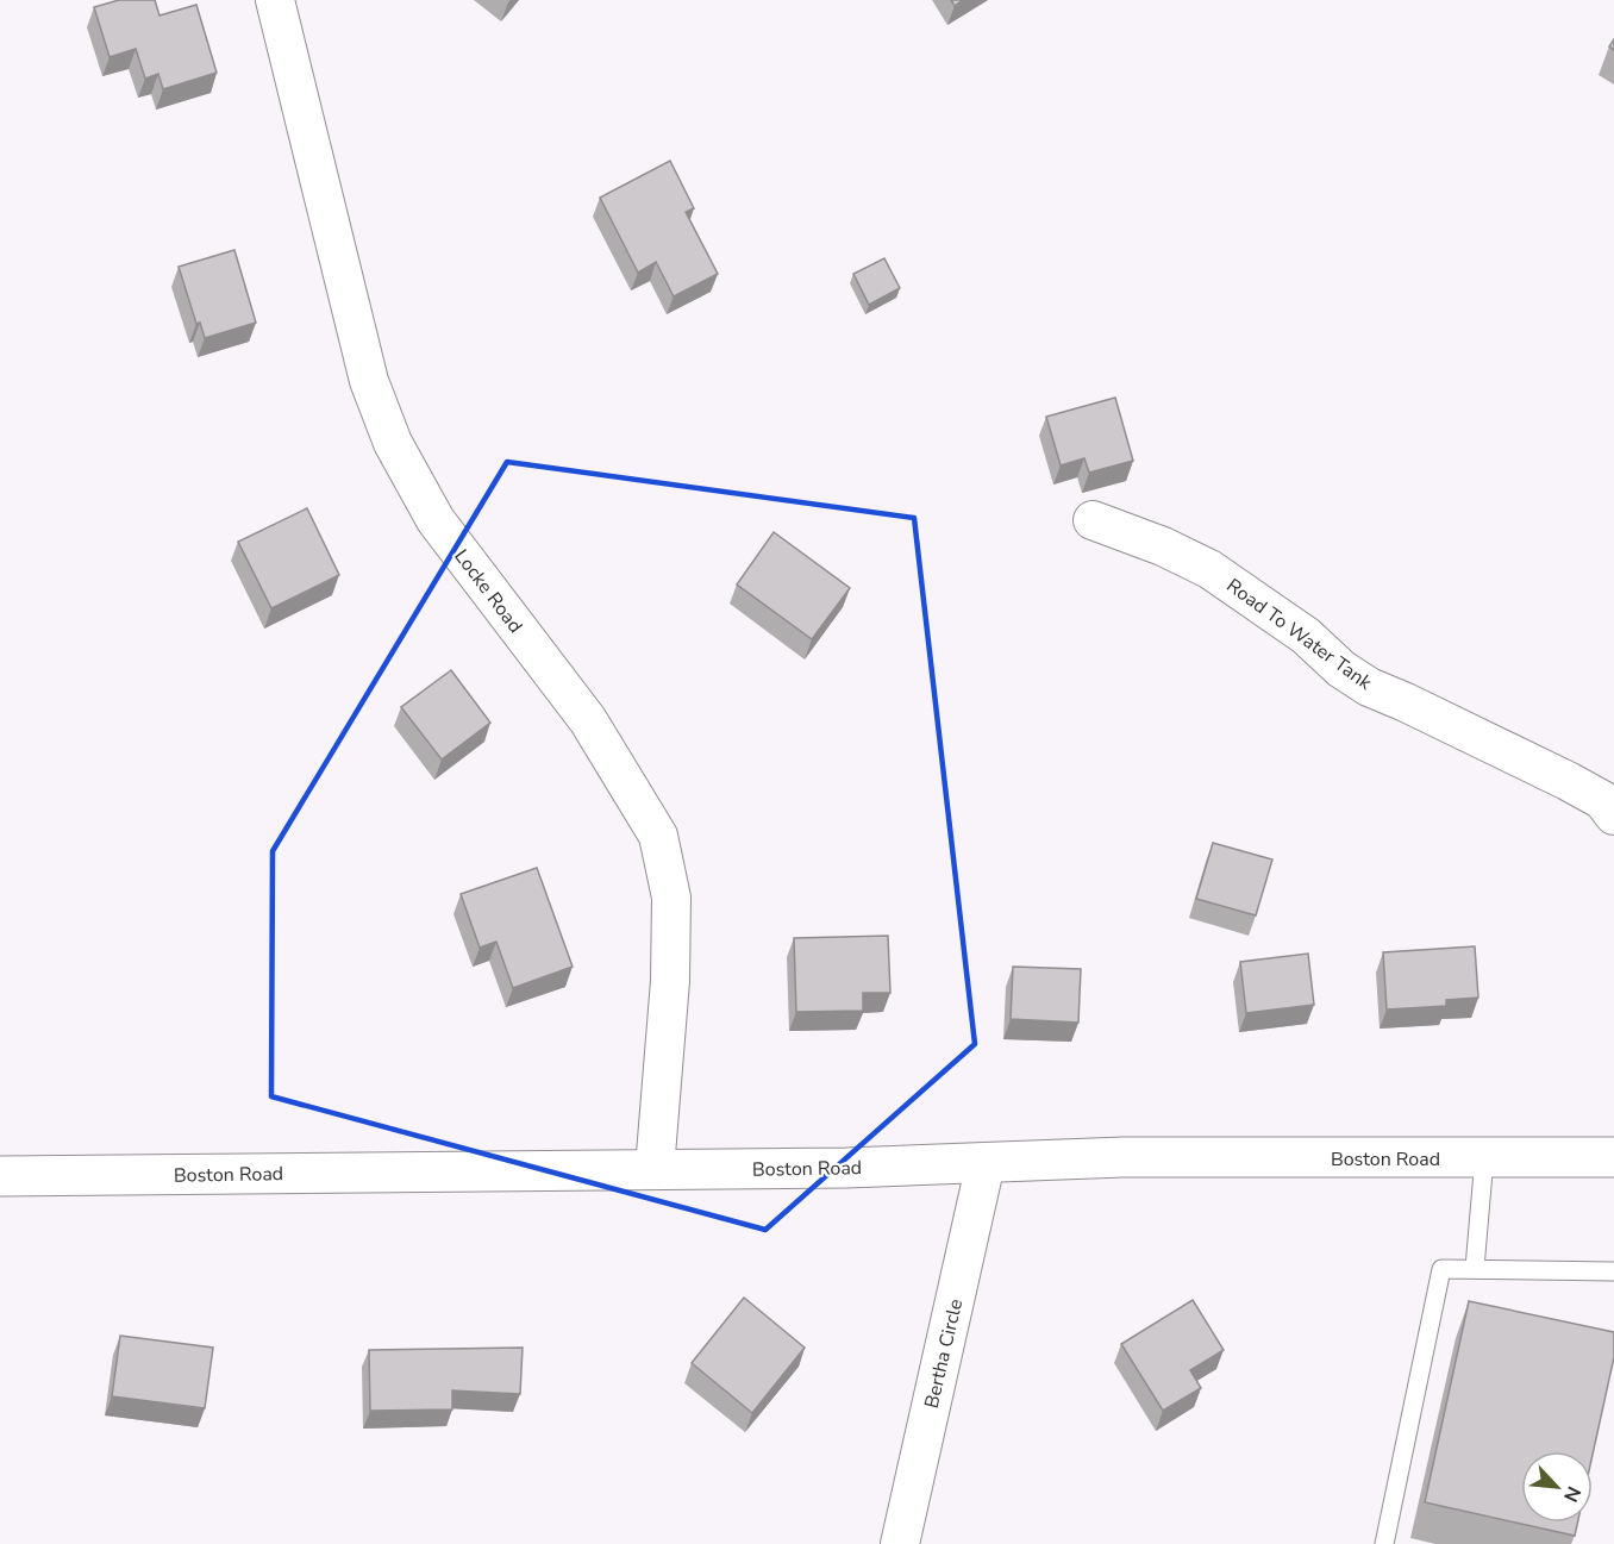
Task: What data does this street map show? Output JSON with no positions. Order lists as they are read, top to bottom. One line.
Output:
{"streets":{"main road":["Boston Road"],"street":["Locke Road","Road To Water Tank","Bertha Circle"]},"crossings":[["Locke Road","Boston Road"],["Boston Road","Bertha Circle"]],"north":"bottom right"}
